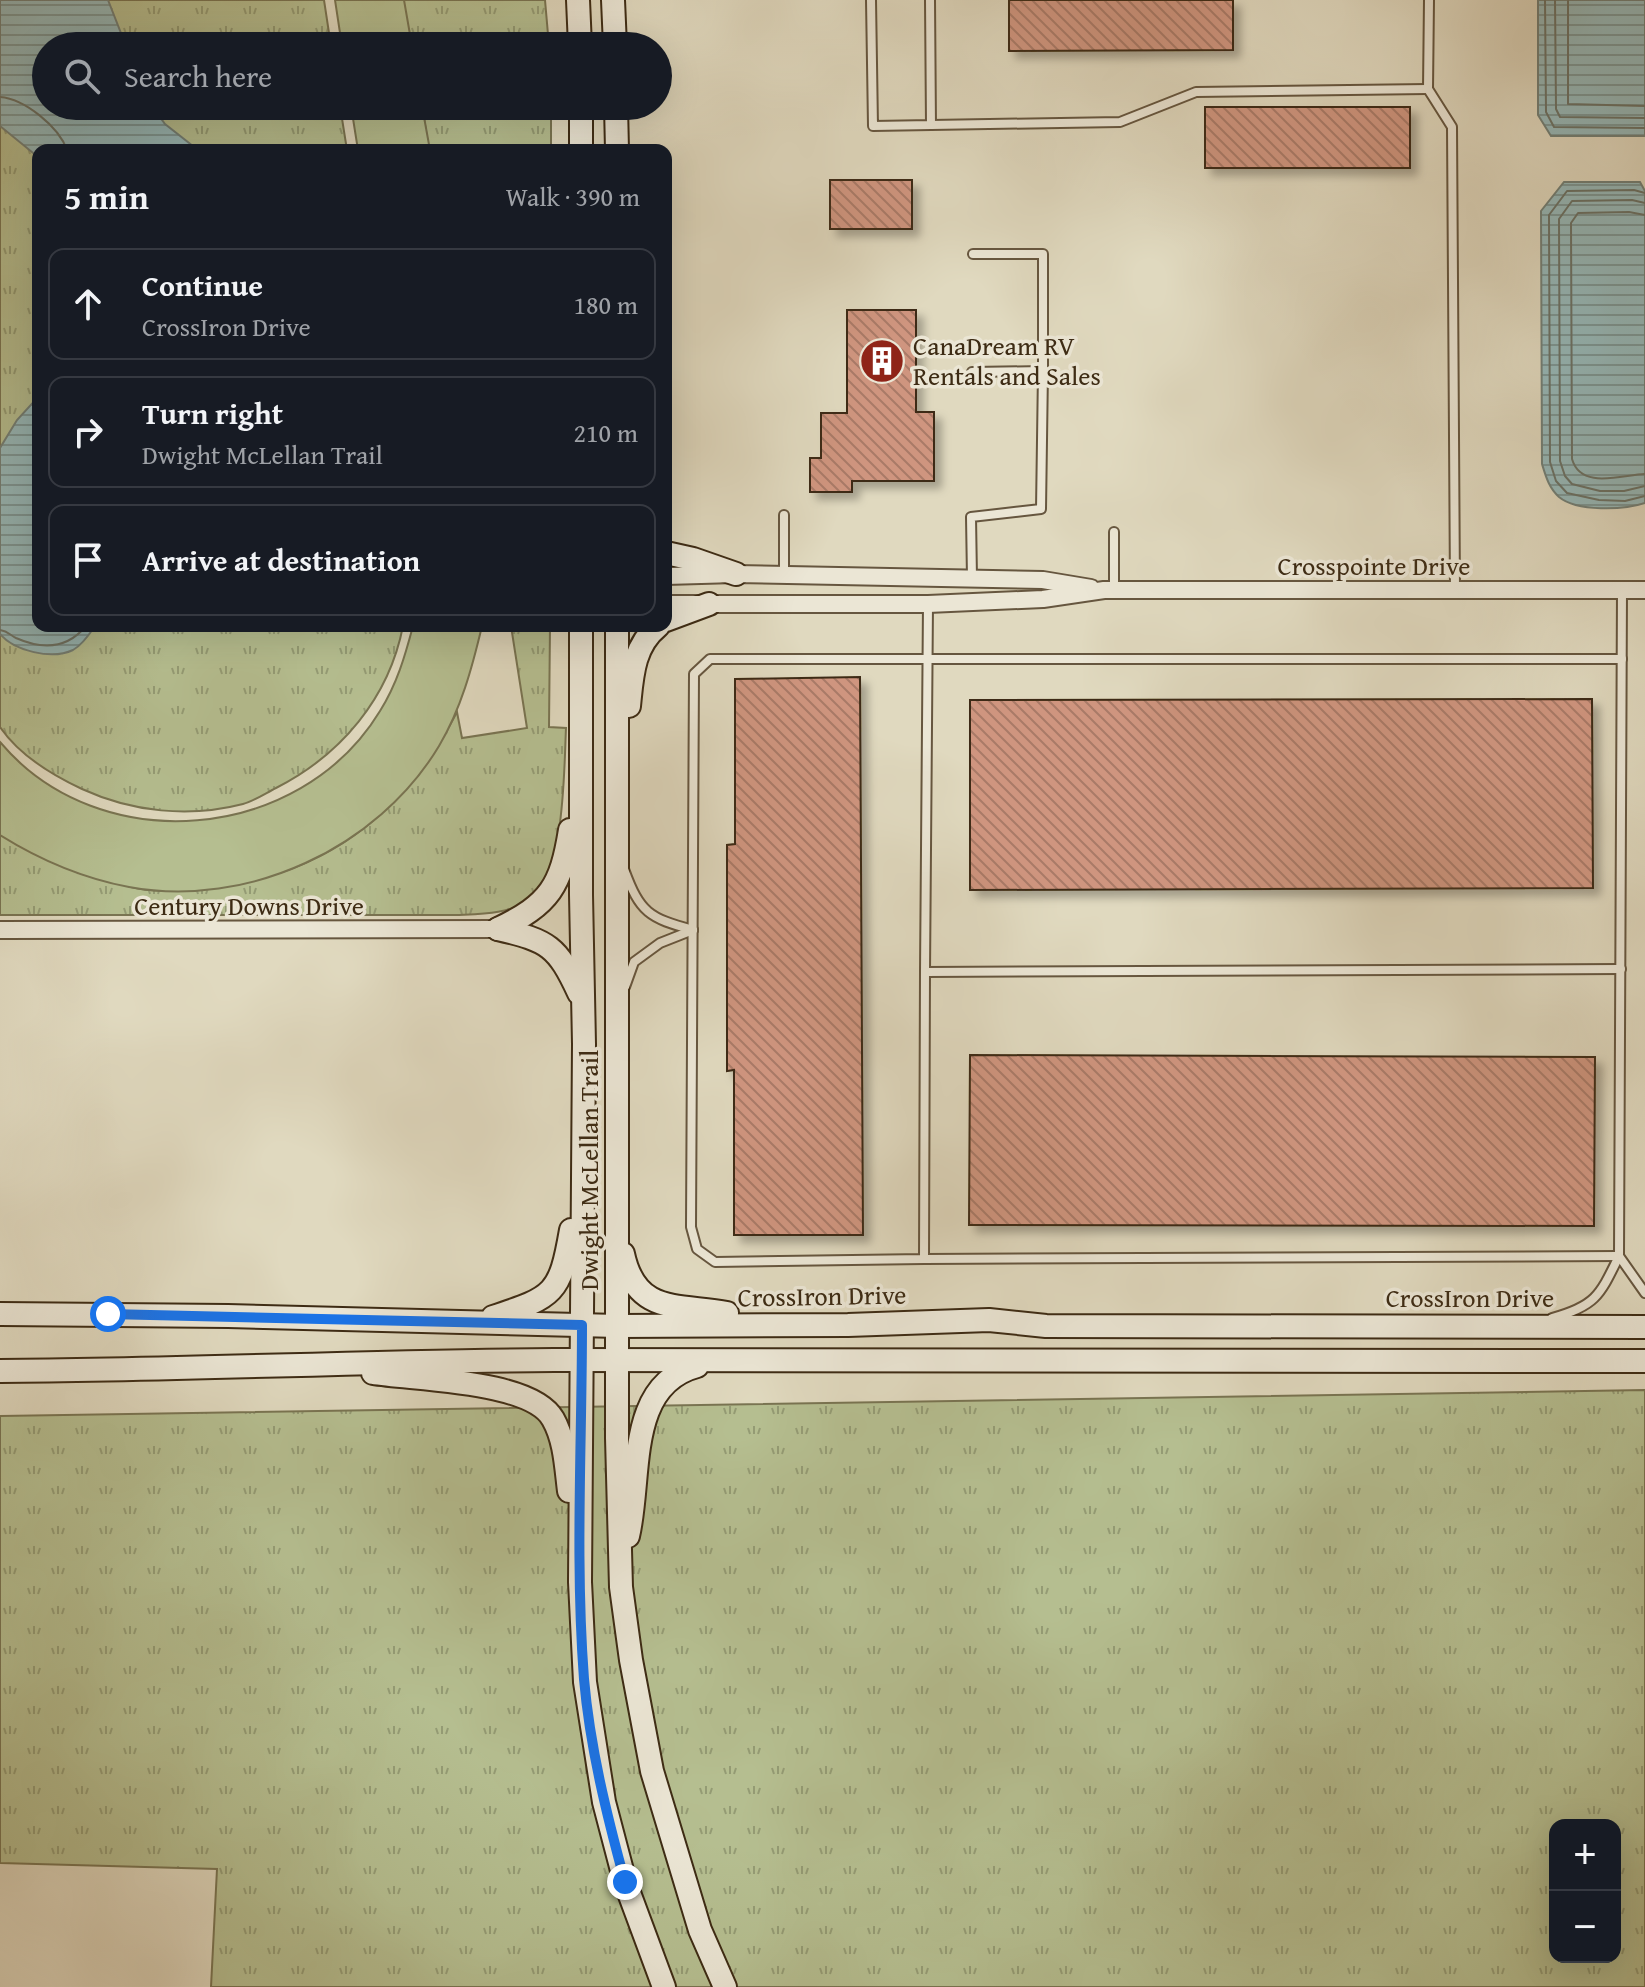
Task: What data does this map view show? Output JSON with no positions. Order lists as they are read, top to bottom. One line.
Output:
{"streets":{"main road":["Dwight McLellan Trail","CrossIron Drive"],"street":["Crosspointe Drive","Century Downs Drive"]},"crossings":[["Dwight McLellan Trail","CrossIron Drive"]],"places":{"building":["CanaDream RV Rentals and Sales"]},"page":{"search":"Search here","heading":["5 min","Walk · 390 m"],"list":[["Continue","CrossIron Drive","180 m"],["Turn right","Dwight McLellan Trail","210 m"],"Arrive at destination"],"map_buttons":["+","−"]}}
